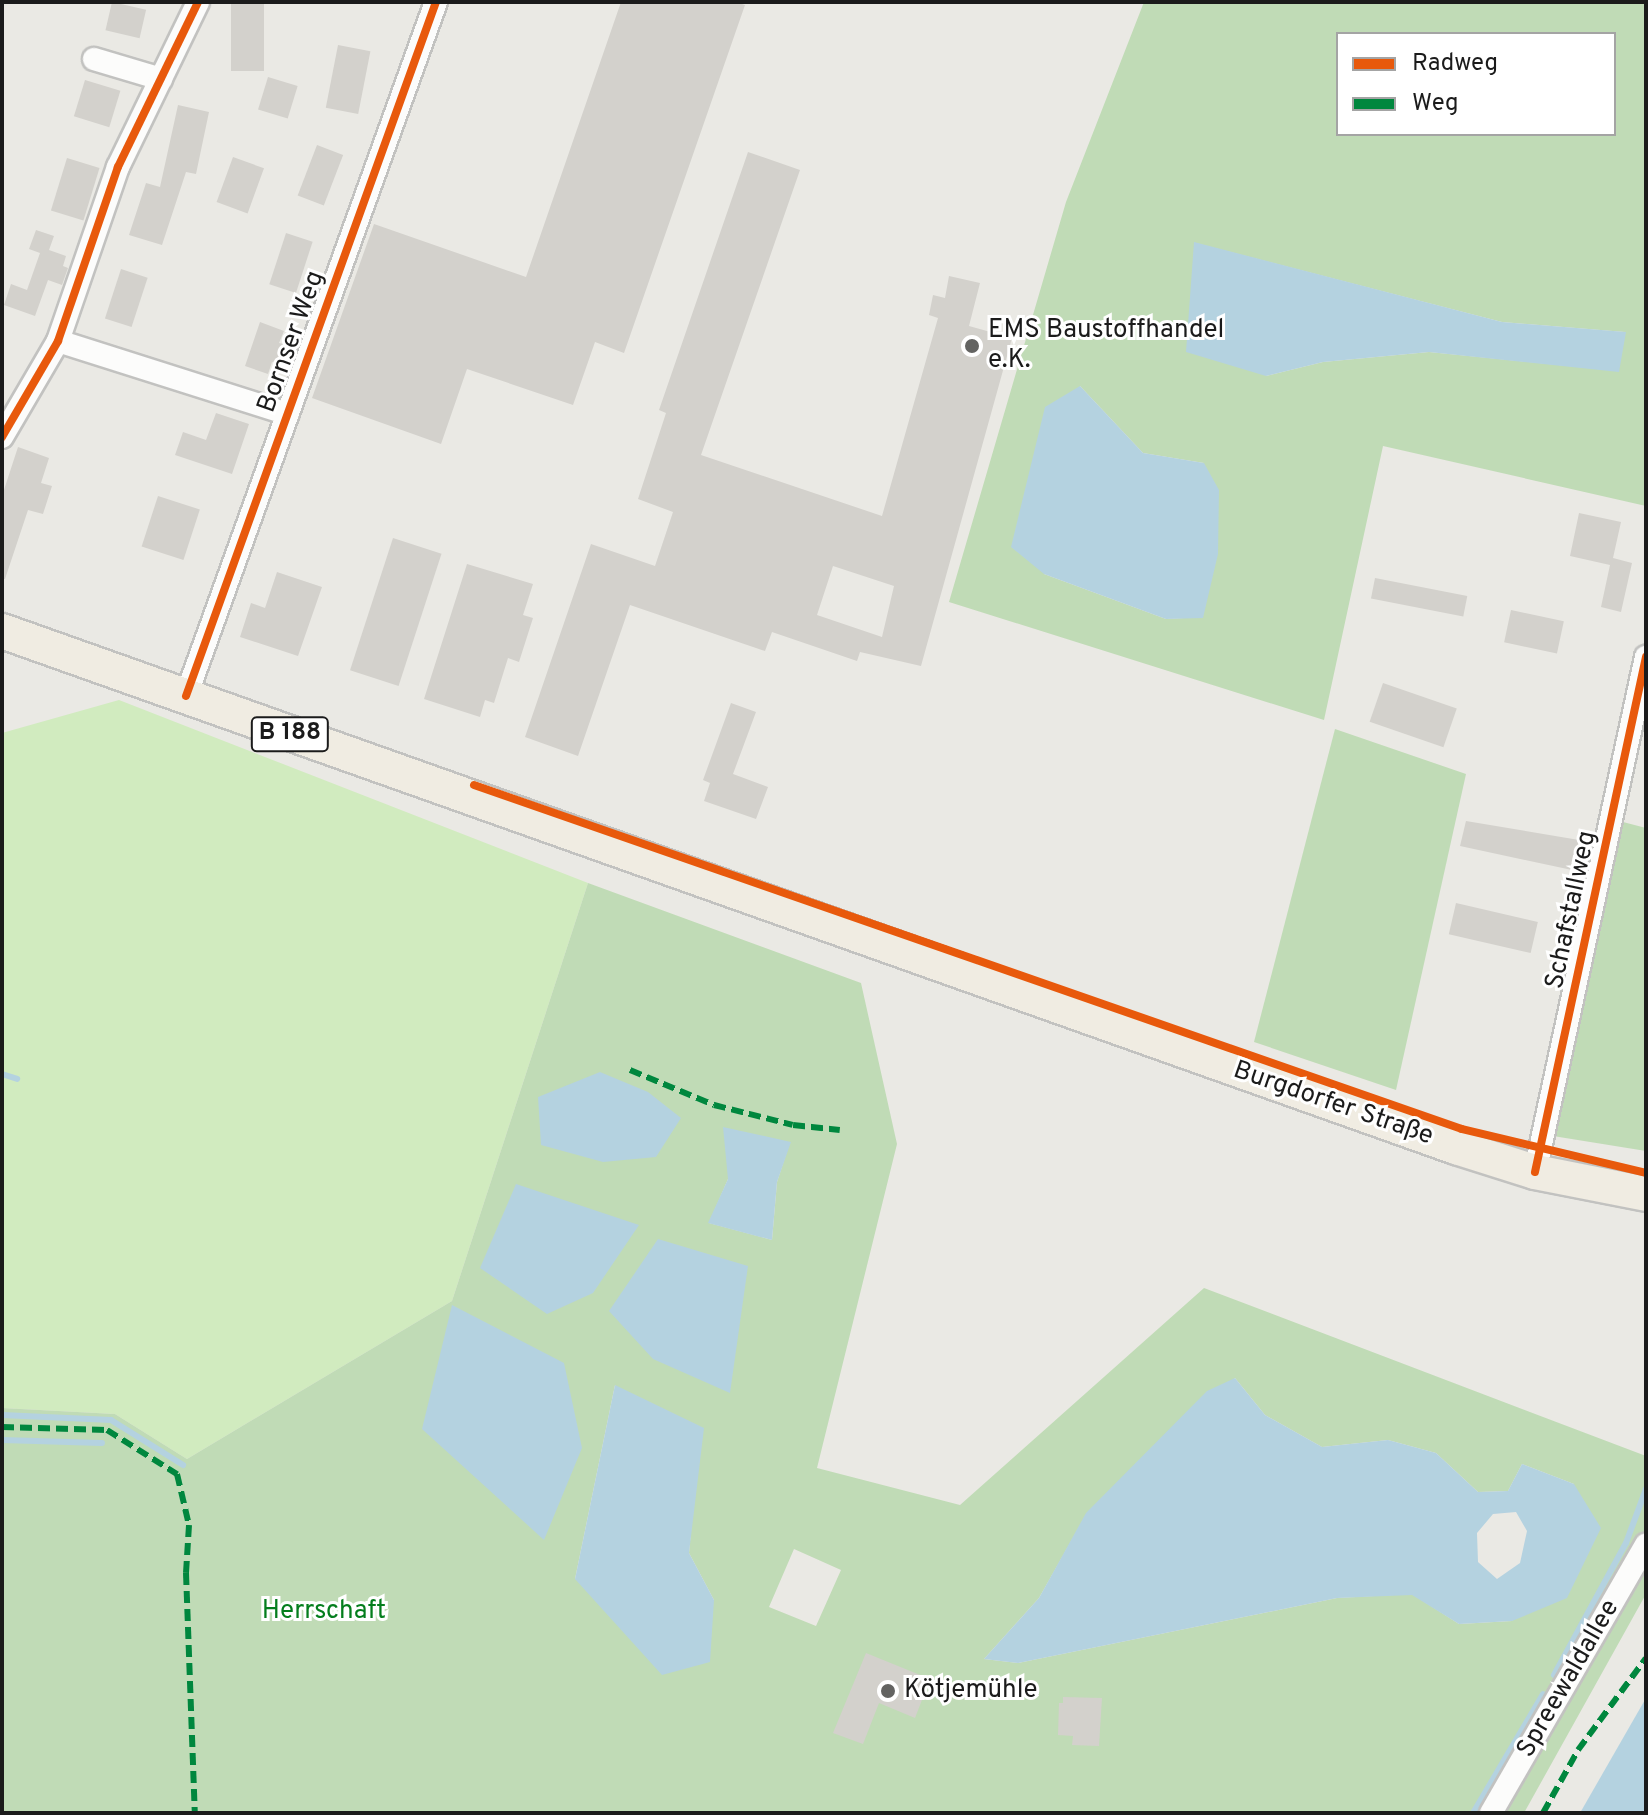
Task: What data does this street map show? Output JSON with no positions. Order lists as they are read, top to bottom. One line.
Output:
{"streets":{"main road":["B 188","Burgdorfer Straße"],"street":["Bornser Weg","Schafstallweg","Spreewaldallee"]},"crossings":[["Bornser Weg","Burgdorfer Straße"],["B 188","Schafstallweg"],["B 188","Burgdorfer Straße"],["Schafstallweg","Burgdorfer Straße"]],"parks":["Herrschaft"],"places":["EMS Baustoffhandel e.K.","Kötjemühle"],"legend":["Radweg","Weg"]}
